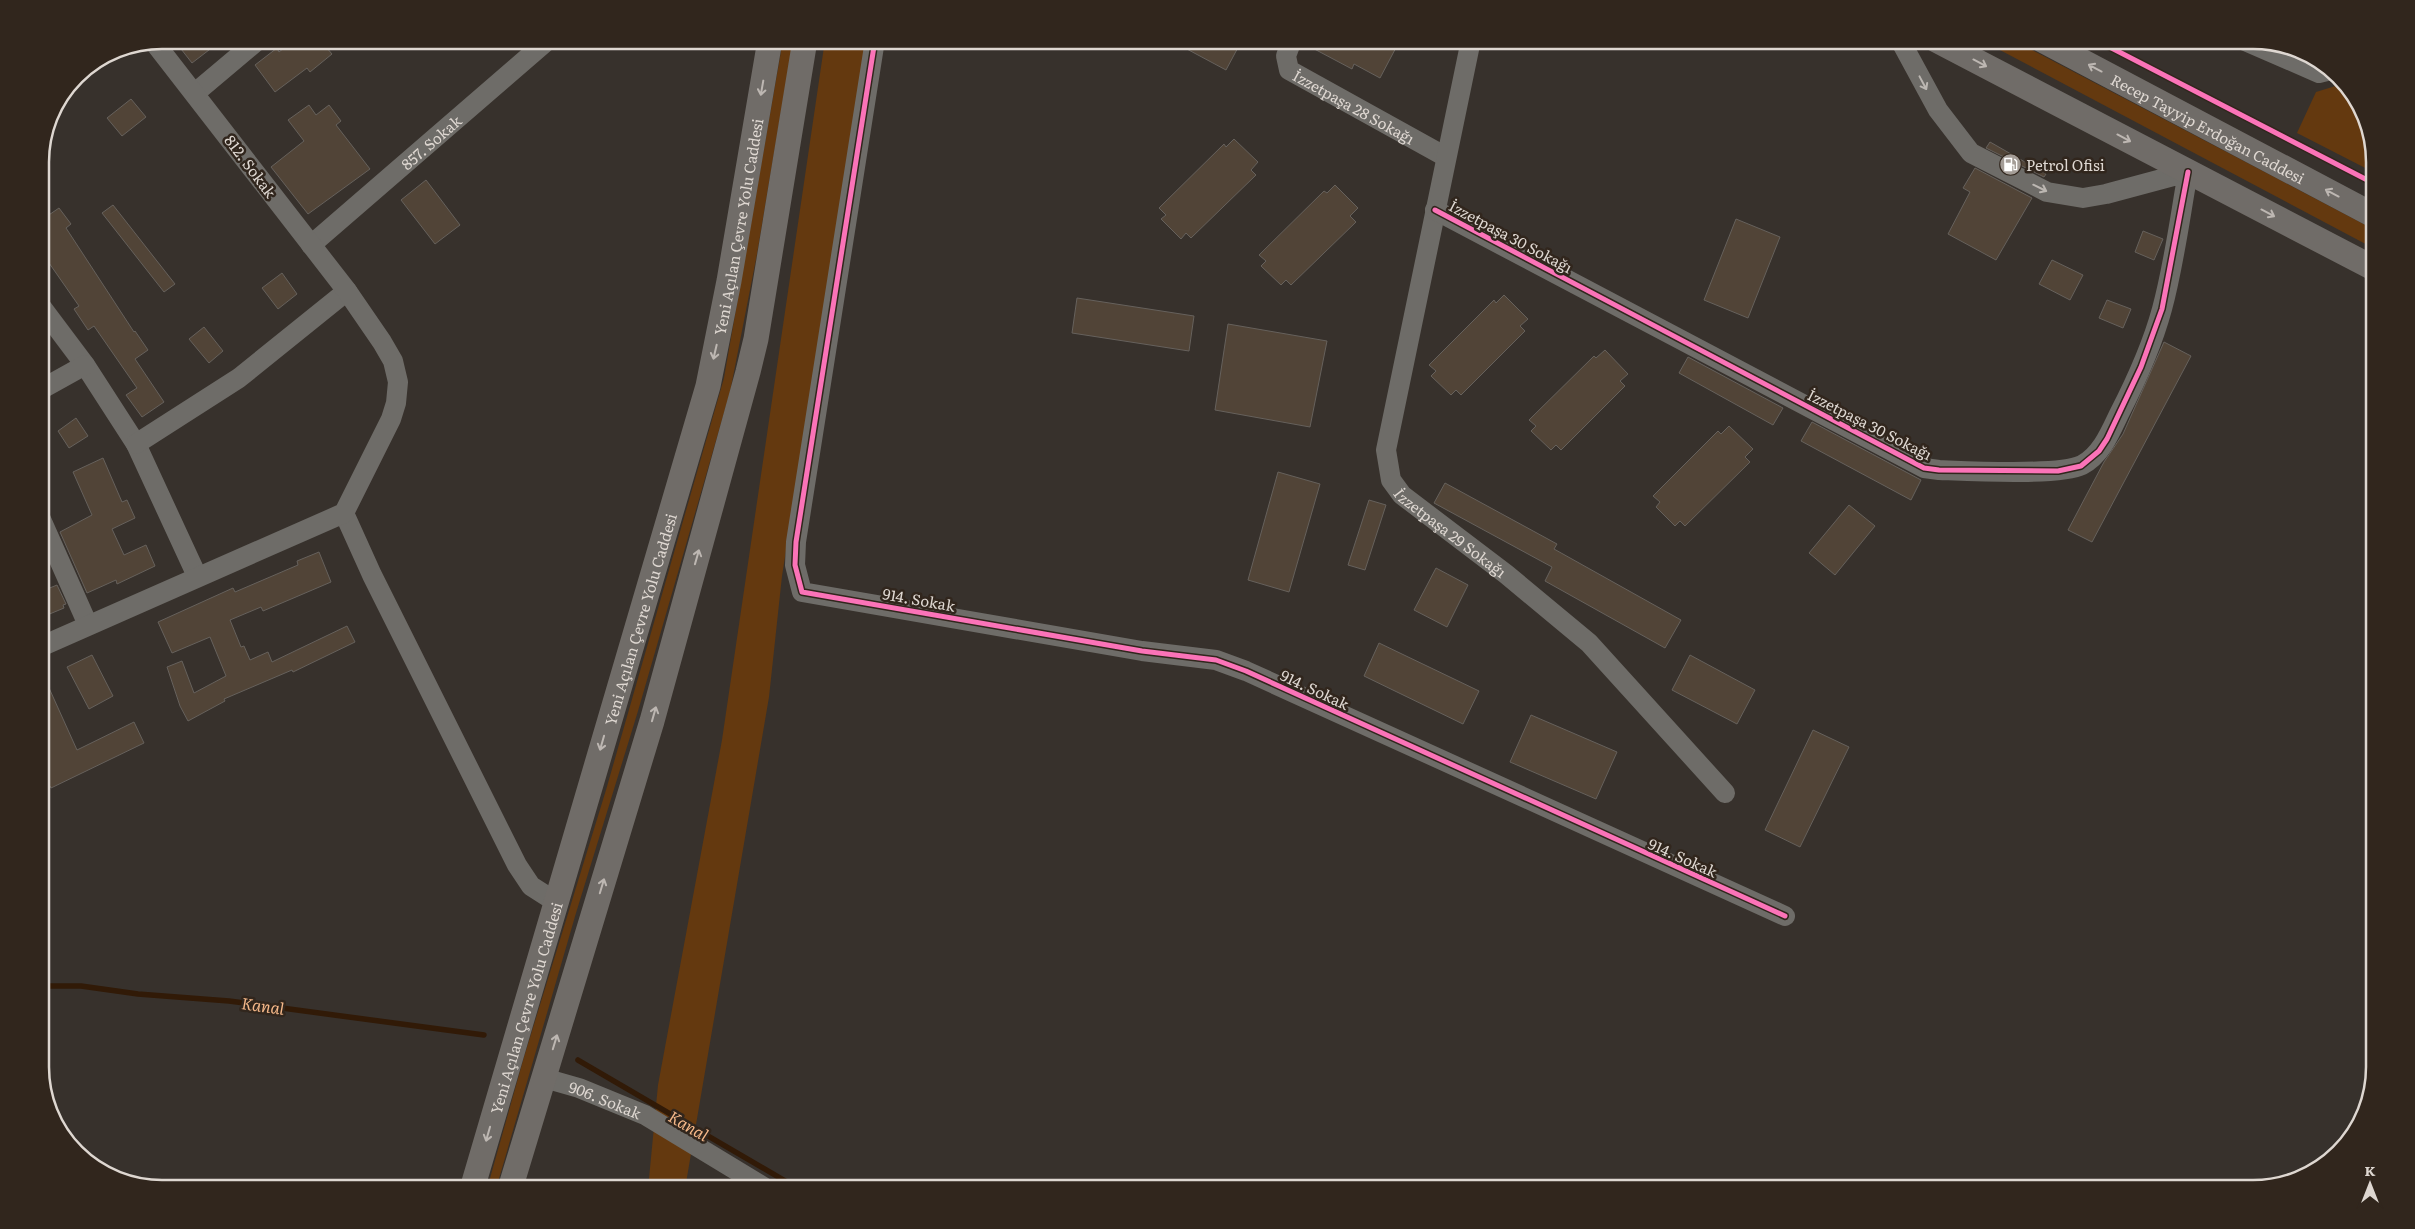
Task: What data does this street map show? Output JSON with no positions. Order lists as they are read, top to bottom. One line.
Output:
{"streets":{"main road":["Recep Tayyip Erdoğan Caddesi","Yeni Açılan Çevre Yolu Caddesi"],"street":["İzzetpaşa 28 Sokağı","857. Sokak","812. Sokak","İzzetpaşa 30 Sokağı","İzzetpaşa 29 Sokağı","914. Sokak","906. Sokak"]},"crossings":[["İzzetpaşa 28 Sokağı","İzzetpaşa 29 Sokağı"],["857. Sokak","812. Sokak"],["İzzetpaşa 30 Sokağı","İzzetpaşa 29 Sokağı"]],"water":["Kanal"],"places":{"fuel station":["Petrol Ofisi"]},"north":"top"}
